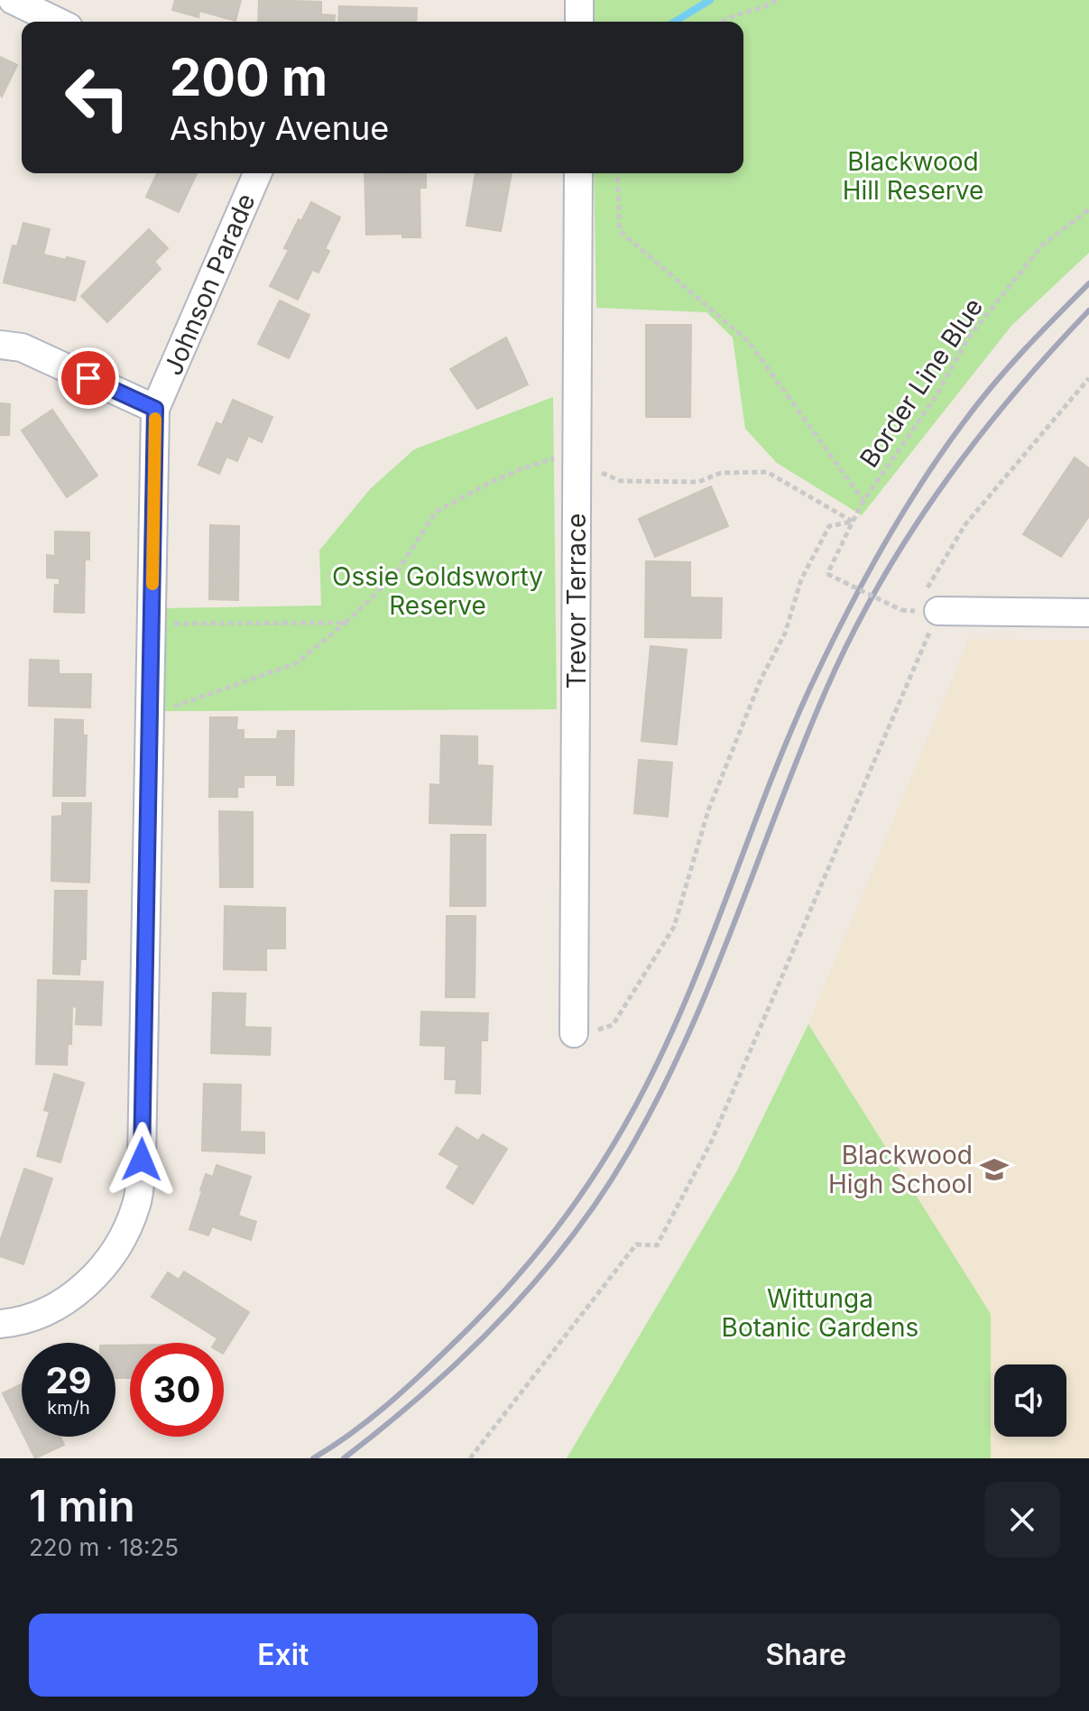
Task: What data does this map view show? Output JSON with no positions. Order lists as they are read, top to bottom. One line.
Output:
{"streets":{"street":["Johnson Parade","Trevor Terrace"],"path":["Border Line Blue"]},"parks":["Blackwood Hill Reserve","Ossie Goldsworty Reserve","Wittunga Botanic Gardens"],"places":{"school or university":["Blackwood High School"]},"page":{"turn":["200 m","Ashby Avenue"],"speed":"29 km/h","limit":"30","heading":["1 min","220 m · 18:25"],"buttons":["Exit","Share"]}}
